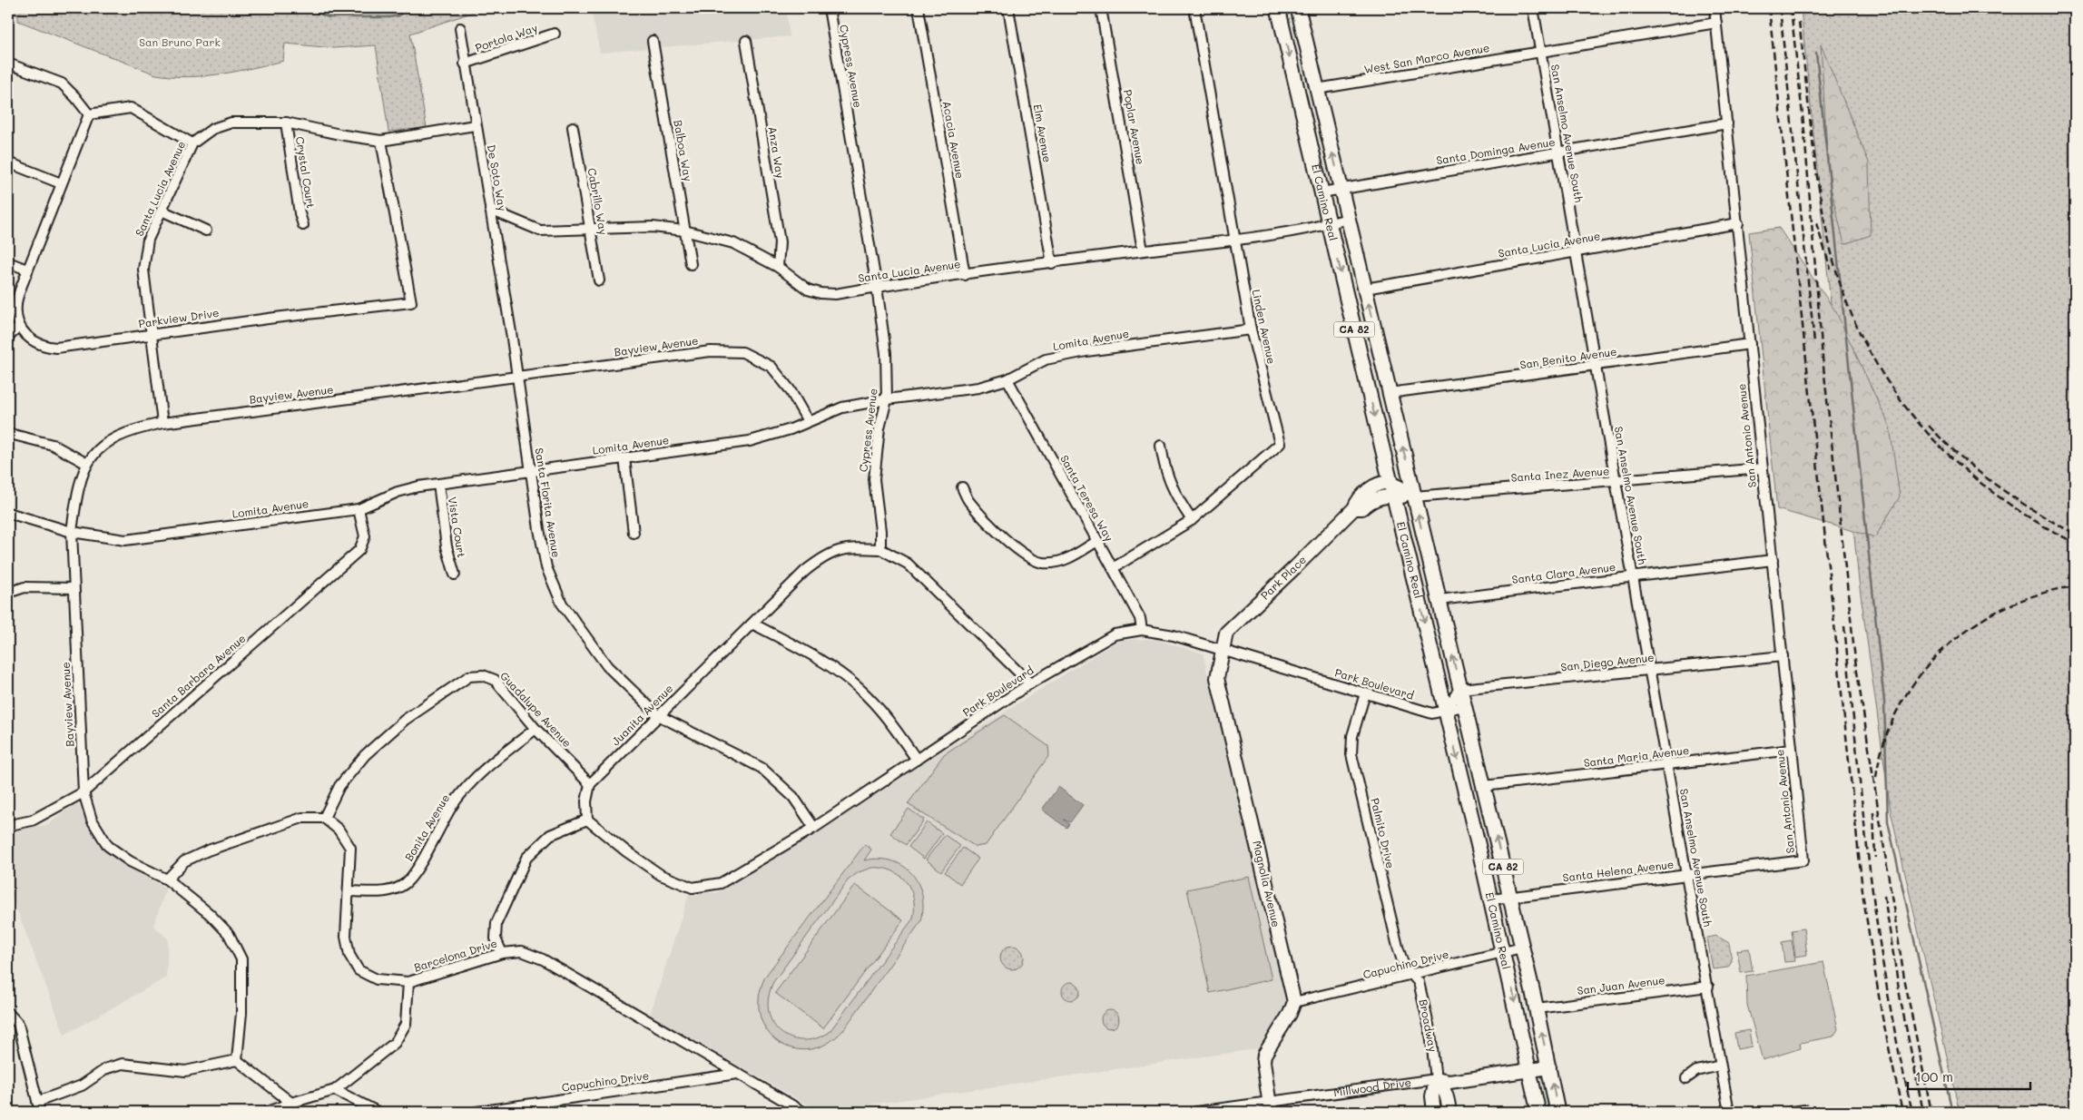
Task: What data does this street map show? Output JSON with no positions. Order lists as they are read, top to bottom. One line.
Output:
{"streets":{"main road":["El Camino Real","CA 82","Park Place","Magnolia Avenue","Broadway","Millwood Drive"],"street":["Portola Way","West San Marco Avenue","Cypress Avenue","Poplar Avenue","Elm Avenue","San Anselmo Avenue South","Acacia Avenue","Balboa Way","Santa Dominga Avenue","Anza Way","Crystal Court","De Soto Way","Santa Lucia Avenue","Cabrillo Way","Parkview Drive","Linden Avenue","Lomita Avenue","Bayview Avenue","San Benito Avenue","San Antonio Avenue","Santa Inez Avenue","Santa Teresa Way","Santa Florita Avenue","Vista Court","Santa Clara Avenue","San Diego Avenue","Santa Barbara Avenue","Park Boulevard","Guadalupe Avenue","Juanita Avenue","Santa Maria Avenue","Bonita Avenue","Palmito Drive","Santa Helena Avenue","Barcelona Drive","Capuchino Drive","San Juan Avenue"]},"crossings":[["Portola Way","De Soto Way"],["West San Marco Avenue","San Anselmo Avenue South"],["West San Marco Avenue","El Camino Real"],["West San Marco Avenue","San Antonio Avenue"],["Cypress Avenue","Santa Lucia Avenue"],["Cypress Avenue","Lomita Avenue"],["Cypress Avenue","Juanita Avenue"],["Poplar Avenue","Santa Lucia Avenue"],["Elm Avenue","Santa Lucia Avenue"],["San Anselmo Avenue South","Santa Dominga Avenue"],["San Anselmo Avenue South","Santa Lucia Avenue"],["San Anselmo Avenue South","San Benito Avenue"],["San Anselmo Avenue South","Santa Inez Avenue"],["San Anselmo Avenue South","Santa Clara Avenue"],["San Anselmo Avenue South","San Diego Avenue"],["San Anselmo Avenue South","Santa Maria Avenue"],["San Anselmo Avenue South","Santa Helena Avenue"],["San Anselmo Avenue South","San Juan Avenue"],["Acacia Avenue","Santa Lucia Avenue"],["Balboa Way","Santa Lucia Avenue"],["Santa Dominga Avenue","El Camino Real"],["Santa Dominga Avenue","San Antonio Avenue"],["Anza Way","Santa Lucia Avenue"],["Crystal Court","Santa Lucia Avenue"],["De Soto Way","Santa Lucia Avenue"],["De Soto Way","Santa Florita Avenue"],["Santa Lucia Avenue","Cabrillo Way"],["Santa Lucia Avenue","El Camino Real"],["Santa Lucia Avenue","Parkview Drive"],["Santa Lucia Avenue","Linden Avenue"],["Santa Lucia Avenue","Bayview Avenue"],["Santa Lucia Avenue","San Antonio Avenue"],["El Camino Real","San Benito Avenue"],["El Camino Real","Santa Inez Avenue"],["El Camino Real","Santa Clara Avenue"],["El Camino Real","Park Place"],["El Camino Real","San Diego Avenue"],["El Camino Real","Park Boulevard"],["El Camino Real","Santa Maria Avenue"],["El Camino Real","Santa Helena Avenue"],["El Camino Real","Capuchino Drive"],["El Camino Real","San Juan Avenue"],["El Camino Real","Millwood Drive"],["Linden Avenue","Lomita Avenue"],["Linden Avenue","Santa Teresa Way"],["Lomita Avenue","Bayview Avenue"],["Lomita Avenue","Santa Teresa Way"],["Lomita Avenue","Santa Florita Avenue"],["Lomita Avenue","Vista Court"],["Lomita Avenue","Santa Barbara Avenue"],["Bayview Avenue","Santa Florita Avenue"],["Bayview Avenue","Santa Barbara Avenue"],["San Benito Avenue","San Antonio Avenue"],["San Antonio Avenue","Santa Inez Avenue"],["San Antonio Avenue","Santa Clara Avenue"],["San Antonio Avenue","San Diego Avenue"],["San Antonio Avenue","Santa Maria Avenue"],["San Antonio Avenue","Santa Helena Avenue"],["Santa Teresa Way","Park Boulevard"],["Santa Florita Avenue","Park Boulevard"],["Santa Florita Avenue","Juanita Avenue"],["Park Place","Park Boulevard"],["Park Place","Magnolia Avenue"],["Park Boulevard","Palmito Drive"],["Park Boulevard","Magnolia Avenue"],["Guadalupe Avenue","Juanita Avenue"],["Guadalupe Avenue","Bonita Avenue"],["Guadalupe Avenue","Barcelona Drive"],["Bonita Avenue","Barcelona Drive"],["Palmito Drive","Capuchino Drive"],["Palmito Drive","Broadway"],["Magnolia Avenue","Capuchino Drive"],["Barcelona Drive","Capuchino Drive"],["Capuchino Drive","Broadway"],["Broadway","Millwood Drive"]],"parks":["San Bruno Park"],"scale_bar":"100 m"}
